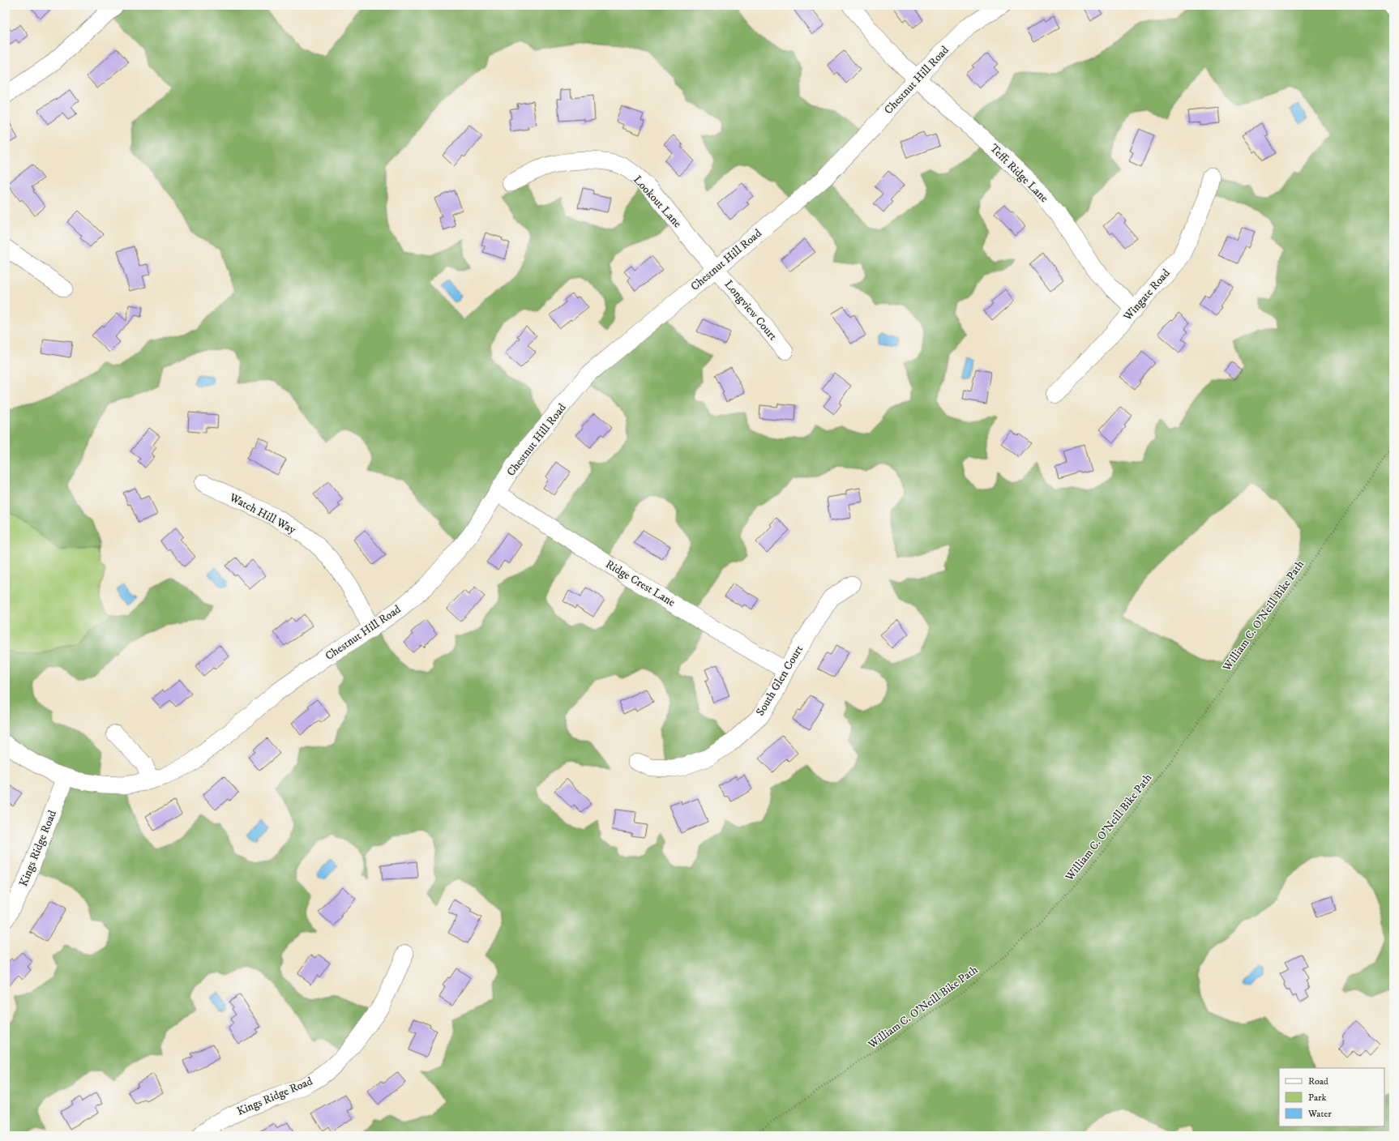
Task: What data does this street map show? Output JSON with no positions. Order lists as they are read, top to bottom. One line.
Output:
{"streets":{"street":["Chestnut Hill Road","Tefft Ridge Lane","Lookout Lane","Wingate Road","Longview Court","Watch Hill Way","Ridge Crest Lane","South Glen Court","Kings Ridge Road"],"path":["William C. O'Neill Bike Path"]},"crossings":[["Chestnut Hill Road","Tefft Ridge Lane"],["Chestnut Hill Road","Lookout Lane"],["Chestnut Hill Road","Longview Court"],["Chestnut Hill Road","Watch Hill Way"],["Chestnut Hill Road","Ridge Crest Lane"],["Chestnut Hill Road","Kings Ridge Road"],["Tefft Ridge Lane","Wingate Road"],["Lookout Lane","Longview Court"],["Ridge Crest Lane","South Glen Court"]],"legend":["Road","Park","Water"]}
